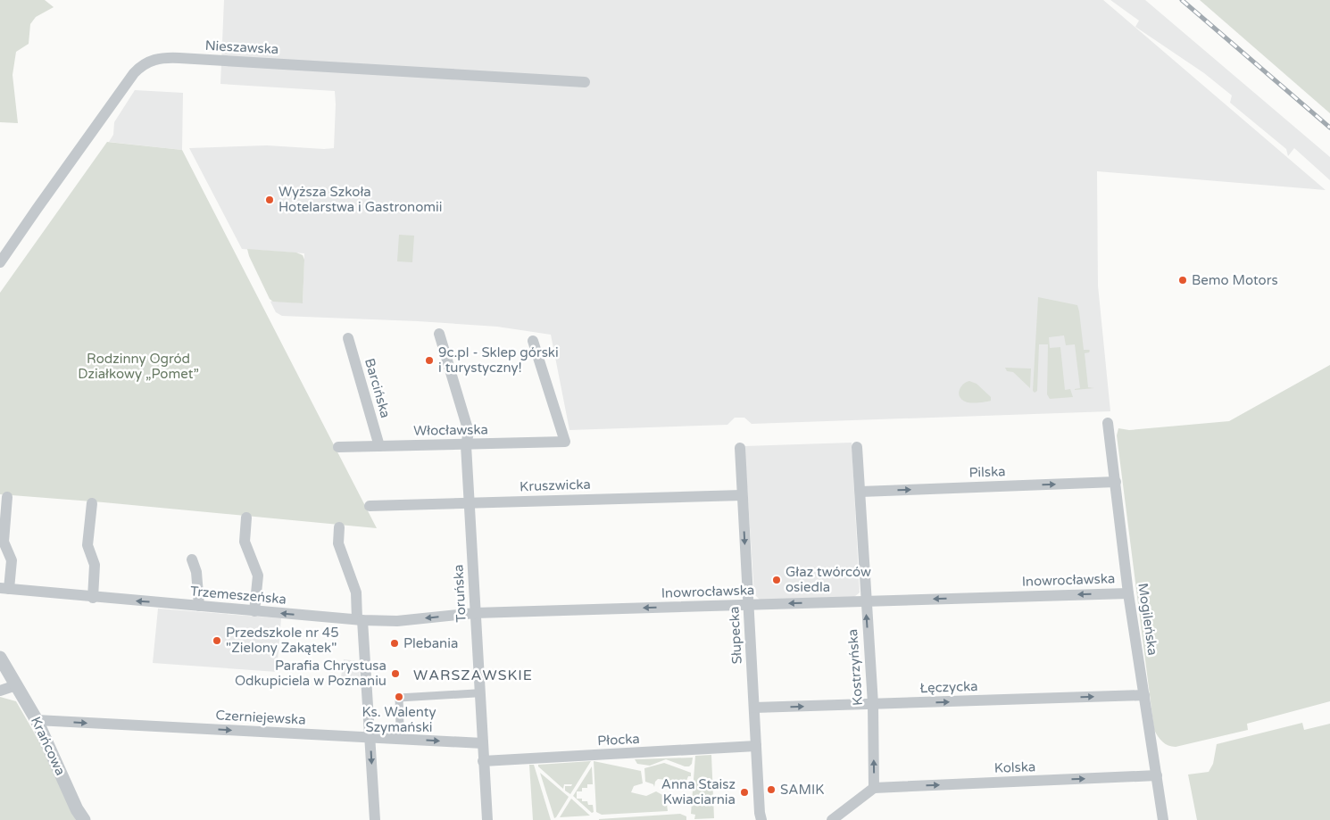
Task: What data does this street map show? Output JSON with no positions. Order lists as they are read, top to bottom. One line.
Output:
{"streets":{"street":["Nieszawska","Barcińska","Włocławska","Pilska","Kruszwicka","Inowrocławska","Toruńska","Trzemeszeńska","Mogileńska","Słupecka","Kostrzyńska","Łęczycka","Czerniejewska","Płocka","Krańcowa","Kolska"]},"crossings":[["Barcińska","Włocławska"],["Włocławska","Toruńska"],["Pilska","Mogileńska"],["Pilska","Kostrzyńska"],["Kruszwicka","Toruńska"],["Kruszwicka","Słupecka"],["Inowrocławska","Toruńska"],["Inowrocławska","Trzemeszeńska"],["Inowrocławska","Mogileńska"],["Inowrocławska","Słupecka"],["Inowrocławska","Kostrzyńska"],["Toruńska","Trzemeszeńska"],["Toruńska","Czerniejewska"],["Toruńska","Płocka"],["Mogileńska","Łęczycka"],["Mogileńska","Kolska"],["Słupecka","Łęczycka"],["Słupecka","Płocka"],["Kostrzyńska","Łęczycka"],["Kostrzyńska","Kolska"],["Czerniejewska","Krańcowa"]],"one_way":["Pilska","Inowrocławska","Trzemeszeńska","Kostrzyńska","Łęczycka","Czerniejewska","Kolska"],"districts":["WARSZAWSKIE"],"parks":["Rodzinny Ogród Działkowy „Pomet”"],"places":["Wyższa Szkoła Hotelarstwa i Gastronomii","Bemo Motors","9c.pl - Sklep górski i turystyczny!","Głaz twórców osiedla","Przedszkole nr 45 \"Zielony Zakątek\"","Plebania","Parafia Chrystusa Odkupiciela w Poznaniu","Ks. Walenty Szymański","SAMIK","Anna Staisz Kwiaciarnia"]}
